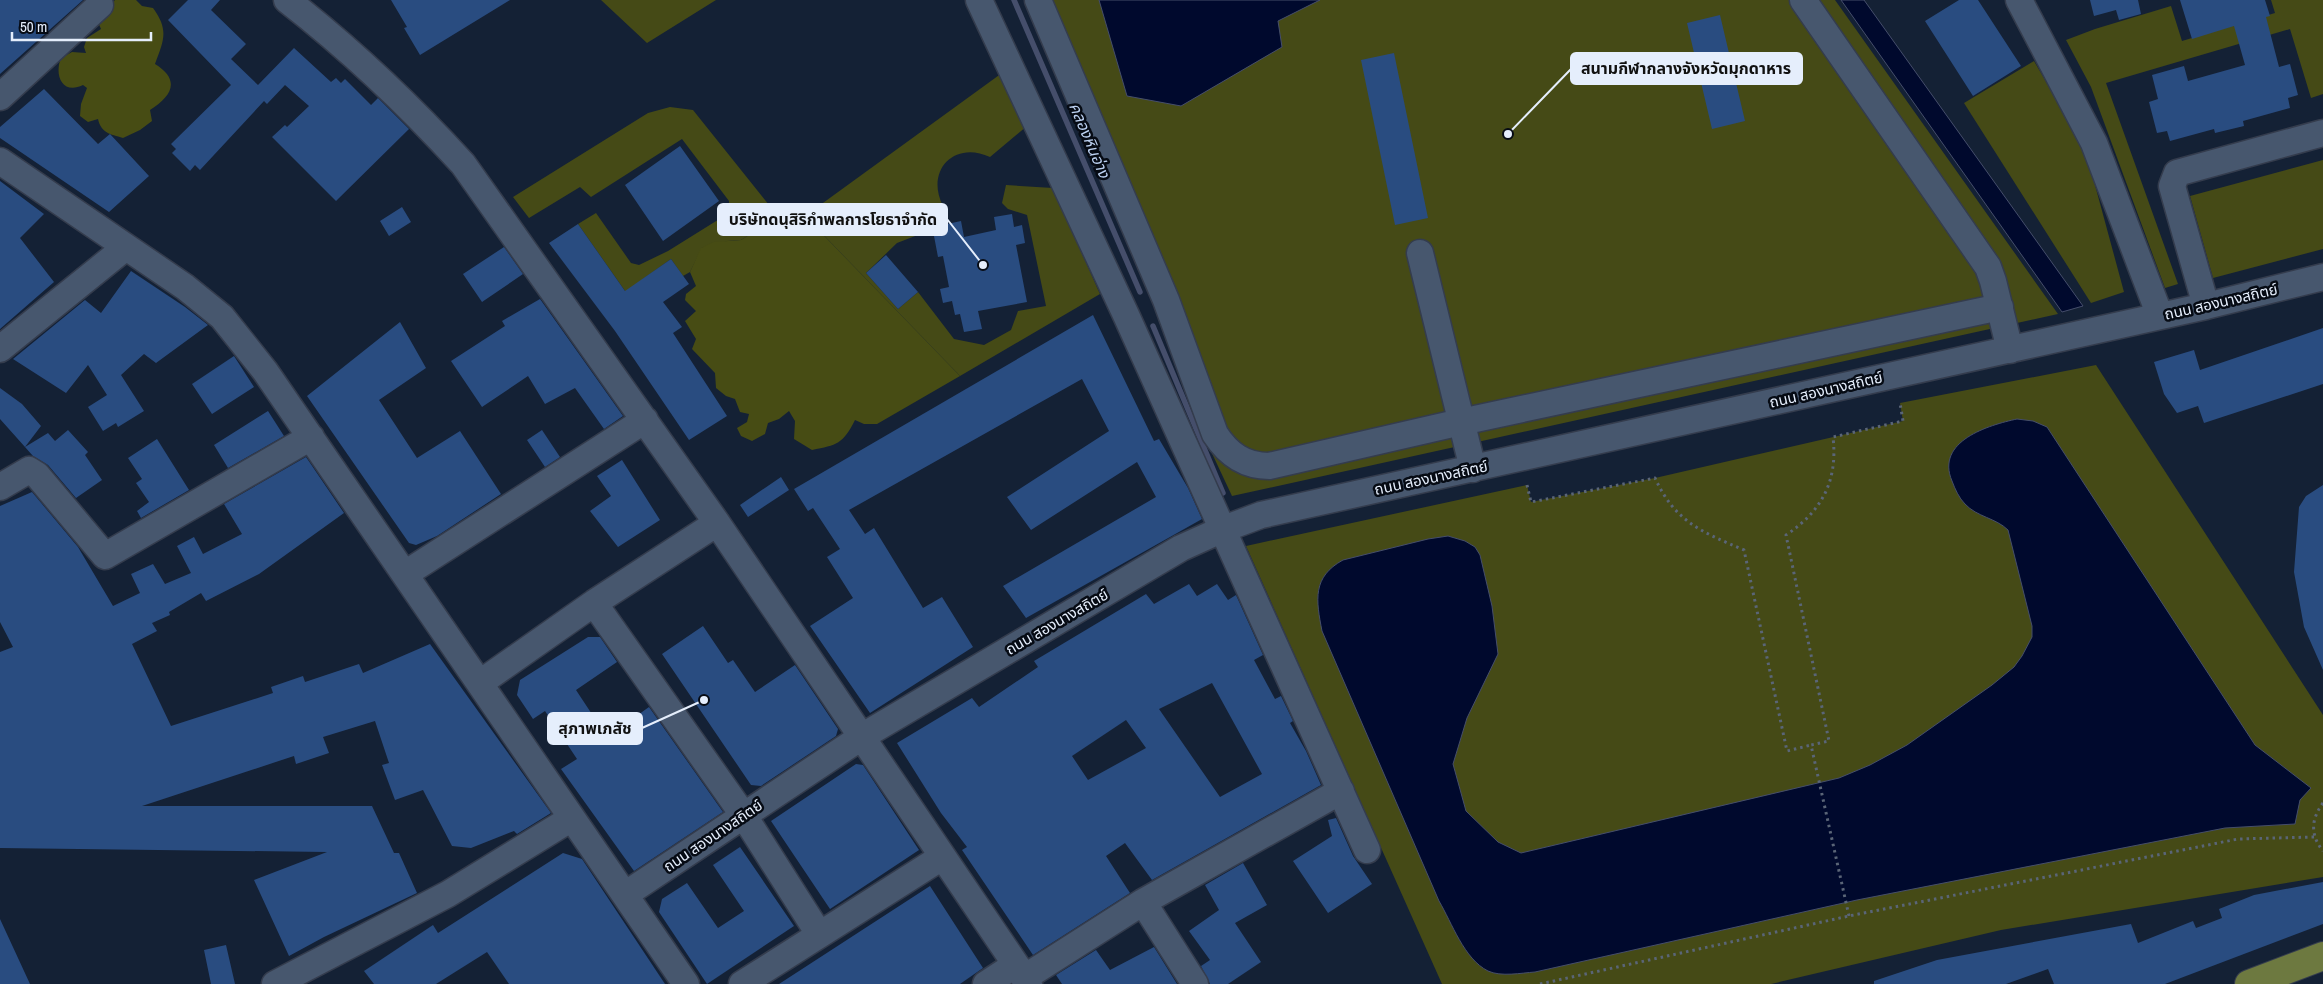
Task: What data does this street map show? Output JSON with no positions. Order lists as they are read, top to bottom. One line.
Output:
{"streets":{"street":["ถนน สองนางสถิตย์"]},"water":["คลองหินอ่าง"],"places":["สนามกีฬากลางจังหวัดมุกดาหาร","บริษัทดนุสิริกำพลการโยธาจำกัด","สุภาพเภสัช"],"scale_bar":"50 m"}
